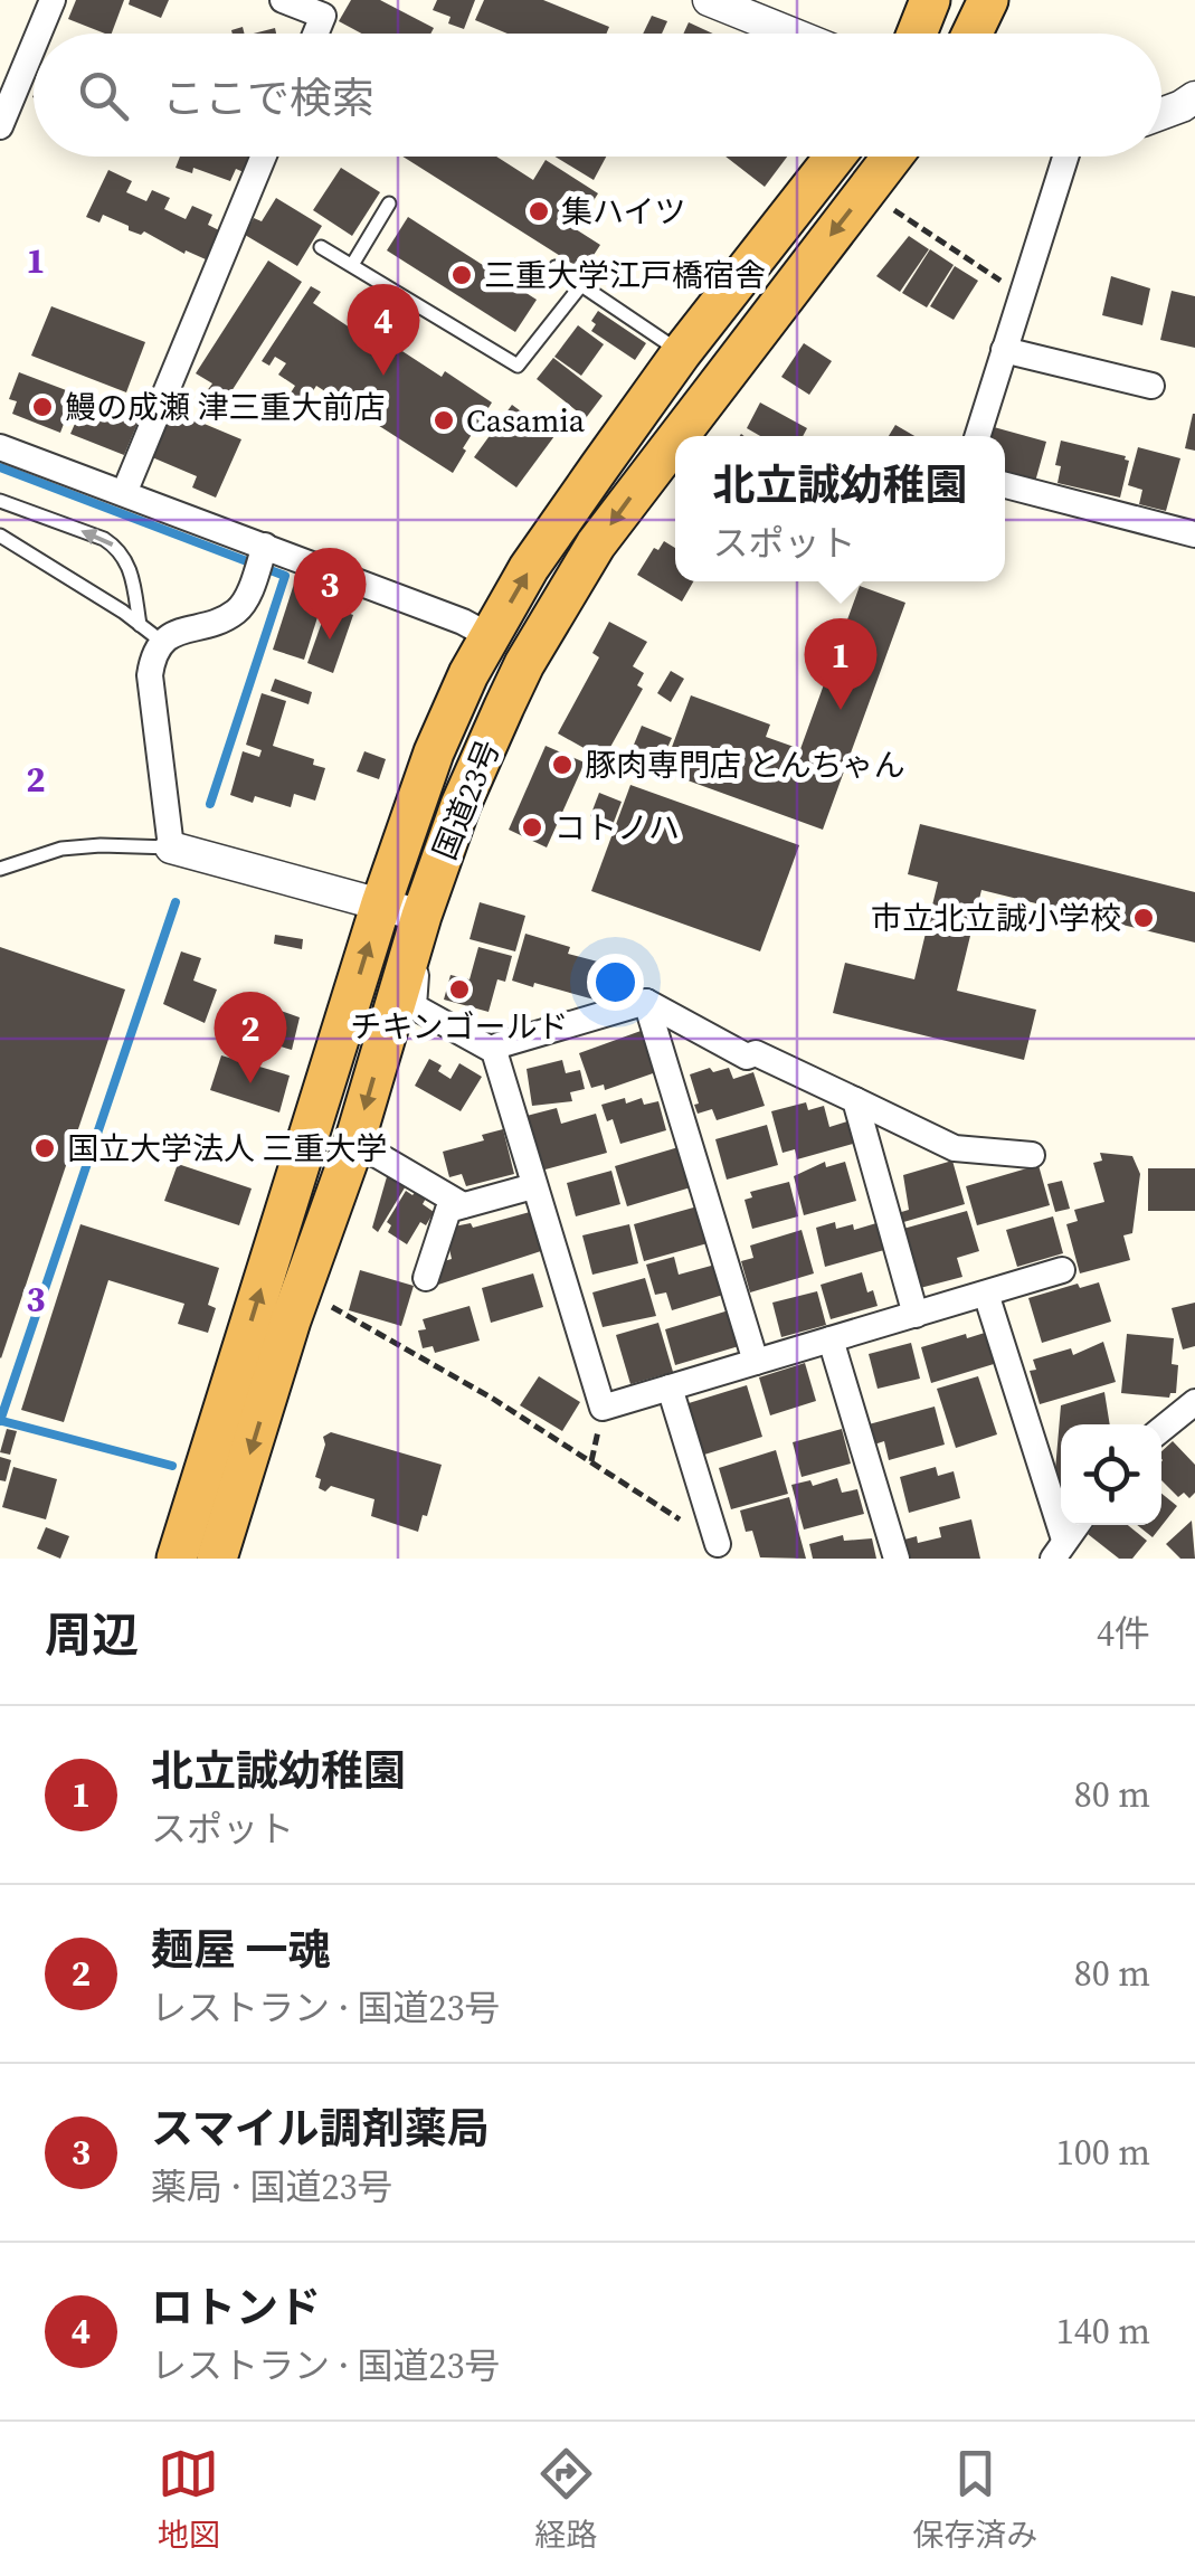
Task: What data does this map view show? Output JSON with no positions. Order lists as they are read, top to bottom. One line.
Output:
{"streets":{"highway":["国道23号"]},"places":["集ハイツ","三重大学江戸橋宿舎","鰻の成瀬 津三重大前店","Casamia","豚肉専門店 とんちゃん","コトノハ","市立北立誠小学校","チキンゴールド","国立大学法人 三重大学"],"page":{"search":"ここで検索","pins":["4","3","1","2"],"popup":["北立誠幼稚園","スポット"],"heading":["周辺","4件"],"list":[{"mark":"1","name":"北立誠幼稚園","note":"スポット","value":"80 m"},{"mark":"2","name":"麺屋 一魂","note":"レストラン · 国道23号","value":"80 m"},{"mark":"3","name":"スマイル調剤薬局","note":"薬局 · 国道23号","value":"100 m"},{"mark":"4","name":"ロトンド","note":"レストラン · 国道23号","value":"140 m"}],"nav":["地図","経路","保存済み"]},"grid":{"rows":["1","2","3"]}}
